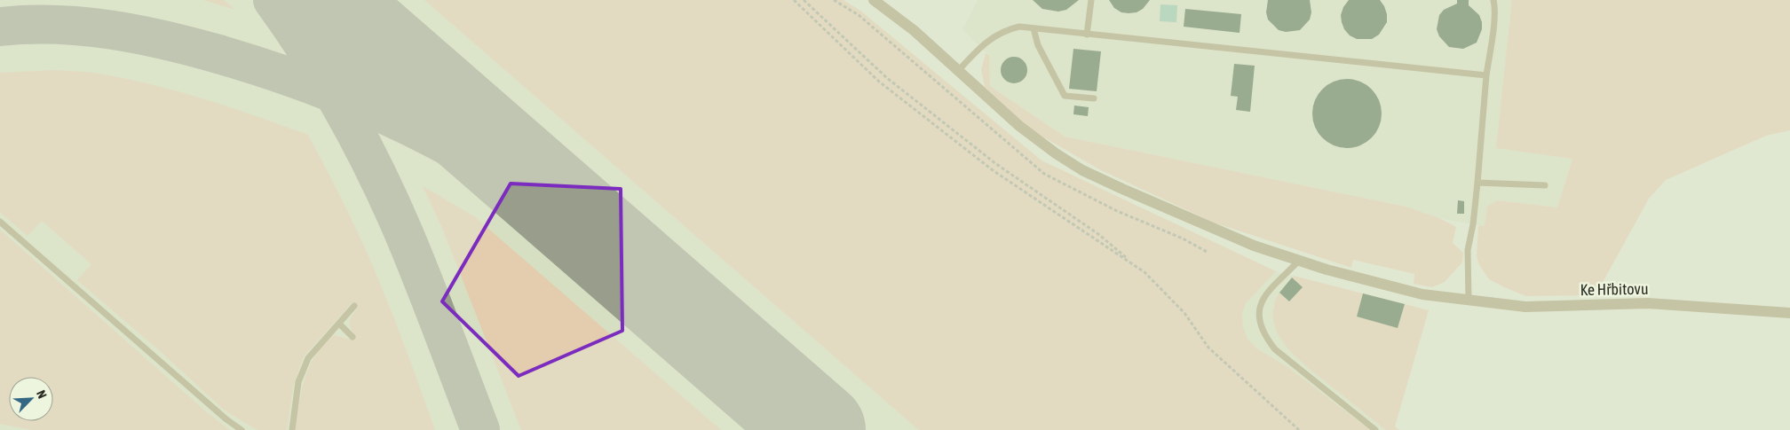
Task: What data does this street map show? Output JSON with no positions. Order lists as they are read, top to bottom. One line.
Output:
{"streets":{"street":["Ke Hřbitovu"]},"north":"top right"}
